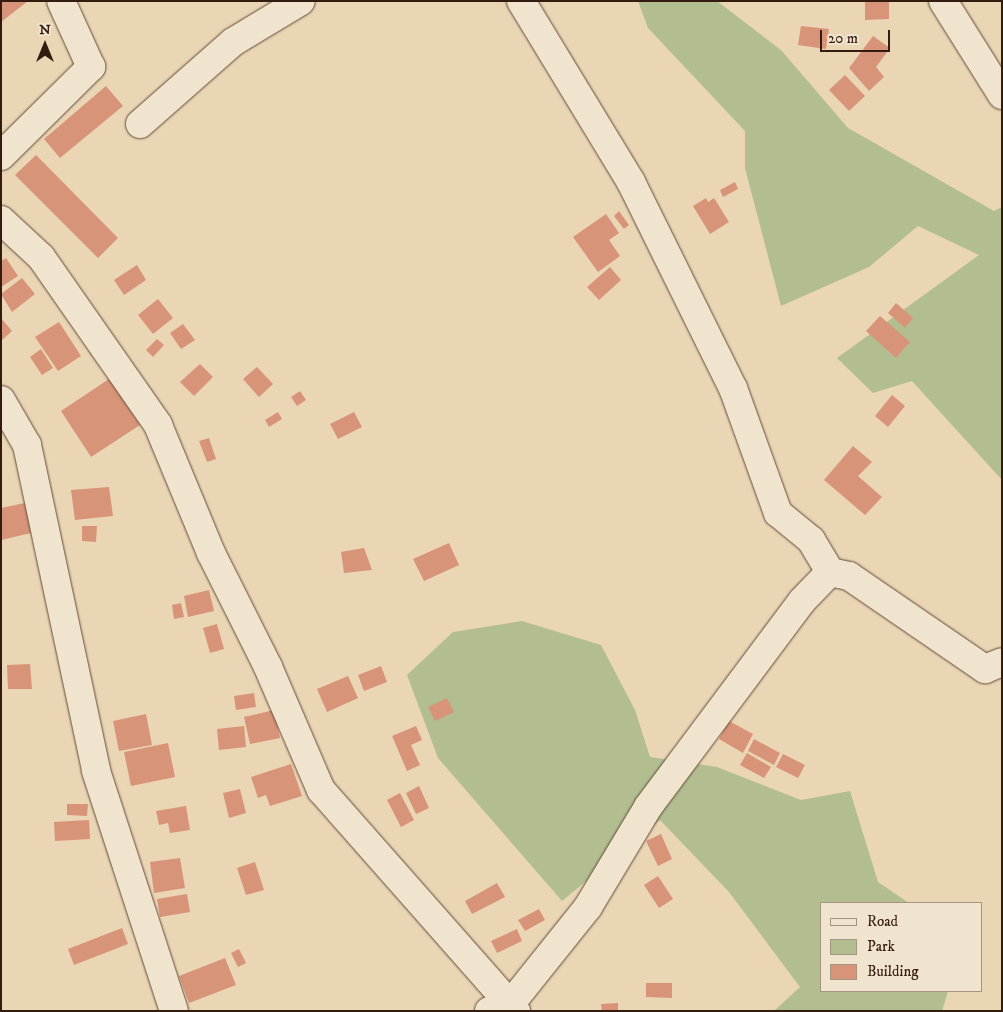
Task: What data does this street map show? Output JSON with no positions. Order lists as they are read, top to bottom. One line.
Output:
{"legend":["Road","Park","Building"],"scale_bar":"20 m","north":"top"}
